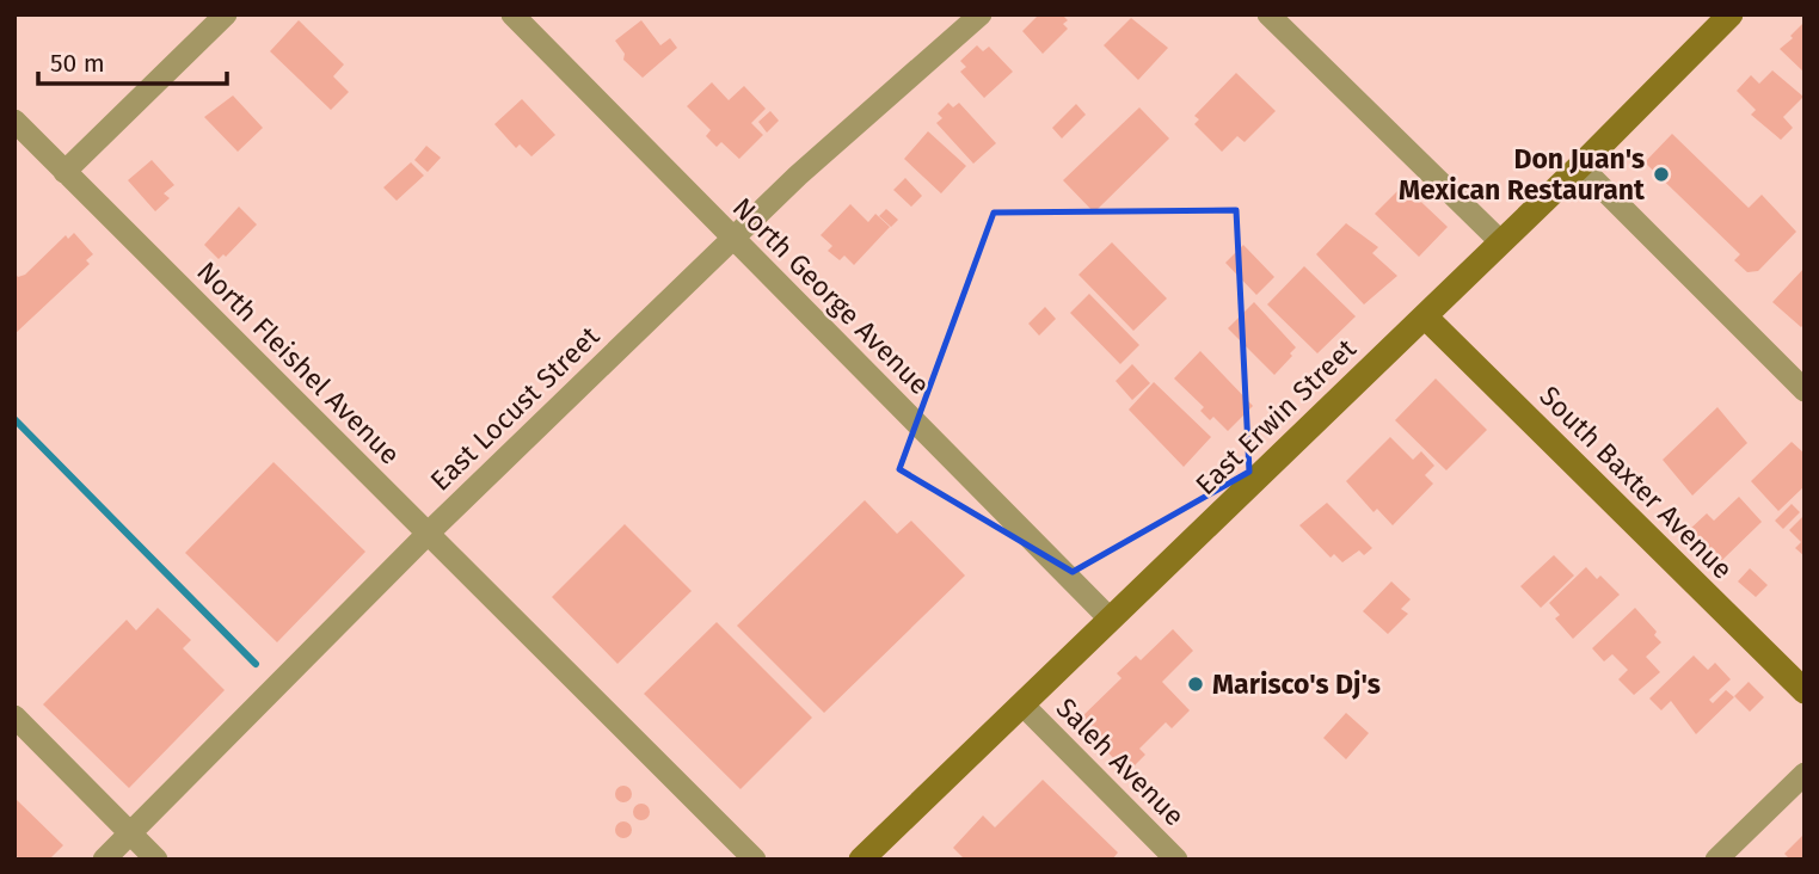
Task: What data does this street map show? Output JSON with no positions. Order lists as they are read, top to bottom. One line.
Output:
{"streets":{"main road":["East Erwin Street","South Baxter Avenue"],"street":["North George Avenue","North Fleishel Avenue","East Locust Street","Saleh Avenue"]},"crossings":[["North George Avenue","East Locust Street"],["North George Avenue","East Erwin Street"],["North Fleishel Avenue","East Locust Street"],["East Erwin Street","South Baxter Avenue"],["East Erwin Street","Saleh Avenue"]],"places":["Don Juan's Mexican Restaurant","Marisco's Dj's"],"scale_bar":"50 m"}
